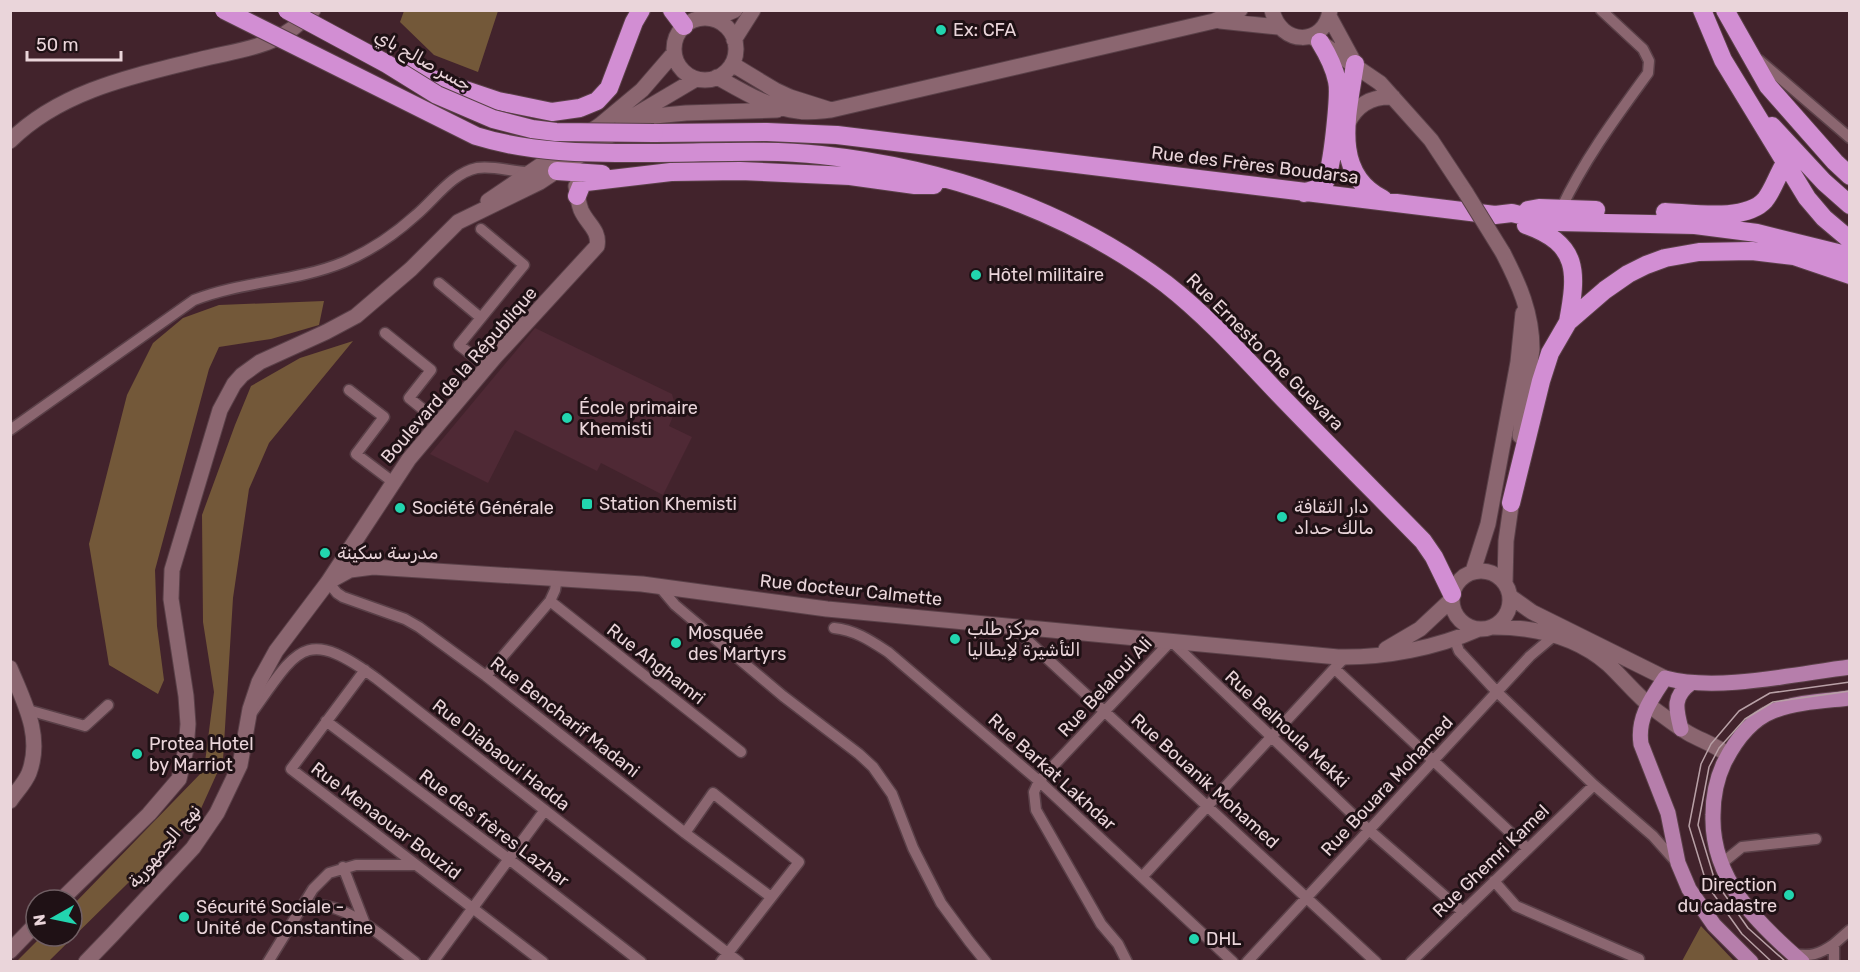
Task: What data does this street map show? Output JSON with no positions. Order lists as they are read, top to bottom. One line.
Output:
{"streets":{"highway":["جسر صالح باي","Rue des Frères Boudarsa","Rue Ernesto Che Guevara"],"main road":["Boulevard de la République","Rue docteur Calmette","نهج الجمهورية"],"street":["Rue Ahghamri","Rue Belaloui Ali","Rue Bencharif Madani","Rue Belhoula Mekki","Rue Diabaoui Hadda","Rue Barkat Lakhdar","Rue Bouanik Mohamed","Rue Bouara Mohamed","Rue Menaouar Bouzid","Rue des frères Lazhar","Rue Ghemri Kamel"]},"crossings":[["جسر صالح باي","Rue des Frères Boudarsa"],["Rue Ernesto Che Guevara","Rue docteur Calmette"],["Boulevard de la République","Rue docteur Calmette"],["Boulevard de la République","Rue Bencharif Madani"],["Boulevard de la République","نهج الجمهورية"],["Rue docteur Calmette","Rue Belaloui Ali"],["Rue docteur Calmette","Rue Bencharif Madani"],["Rue docteur Calmette","Rue Belhoula Mekki"],["Rue docteur Calmette","Rue Bouanik Mohamed"],["Rue docteur Calmette","نهج الجمهورية"],["Rue Belaloui Ali","Rue Belhoula Mekki"],["Rue Belaloui Ali","Rue Barkat Lakhdar"],["Rue Belaloui Ali","Rue Bouanik Mohamed"],["Rue Bencharif Madani","نهج الجمهورية"],["Rue Belhoula Mekki","Rue Bouara Mohamed"],["Rue Belhoula Mekki","Rue Ghemri Kamel"],["Rue Diabaoui Hadda","Rue Menaouar Bouzid"],["Rue Diabaoui Hadda","نهج الجمهورية"],["Rue Bouanik Mohamed","Rue Bouara Mohamed"],["Rue Menaouar Bouzid","Rue des frères Lazhar"]],"places":{"other":["Ex: CFA","Hôtel militaire","École primaire Khemisti","Société Générale","دار الثقافة مالك حداد","مدرسة سكينة","مركز طلب التأشيرة لإيطاليا","Mosquée des Martyrs","Protea Hotel by Marriot","Direction du cadastre","Sécurité Sociale - Unité de Constantine","DHL"],"transit":["Station Khemisti"]},"scale_bar":"50 m","north":"left"}
